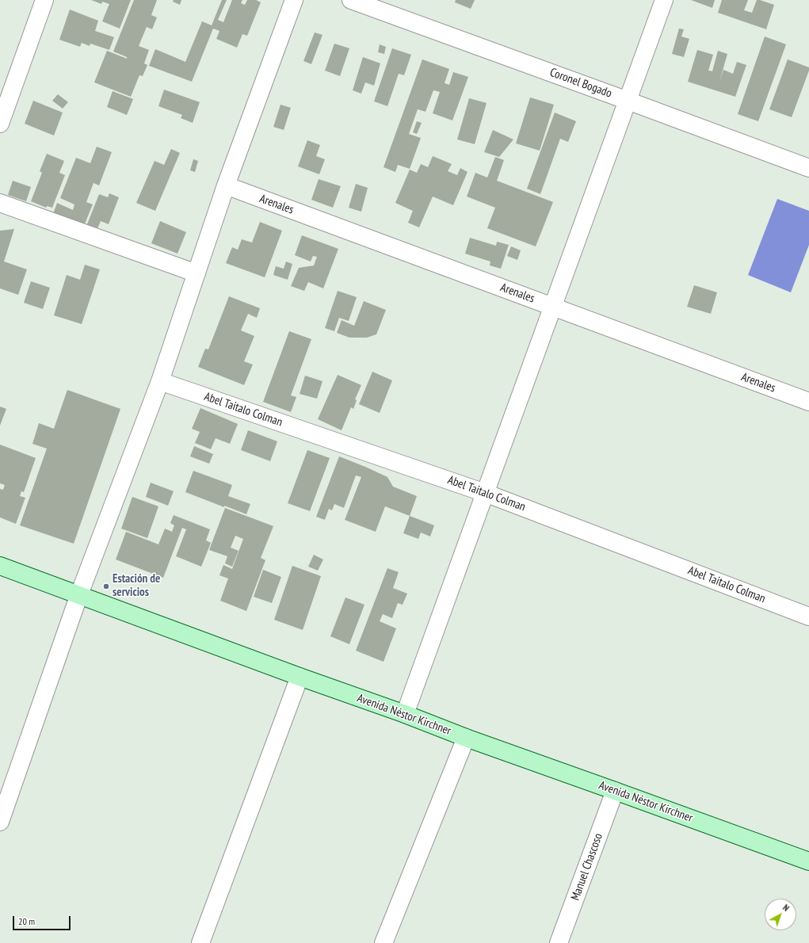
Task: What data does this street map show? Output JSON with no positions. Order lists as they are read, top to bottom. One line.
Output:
{"streets":{"main road":["Avenida Néstor Kirchner"],"street":["Coronel Bogado","Arenales","Abel Taitalo Colman","Manuel Chascoso"]},"crossings":[["Avenida Néstor Kirchner","Manuel Chascoso"]],"places":["Estación de servicios"],"scale_bar":"20 m","north":"top right"}
